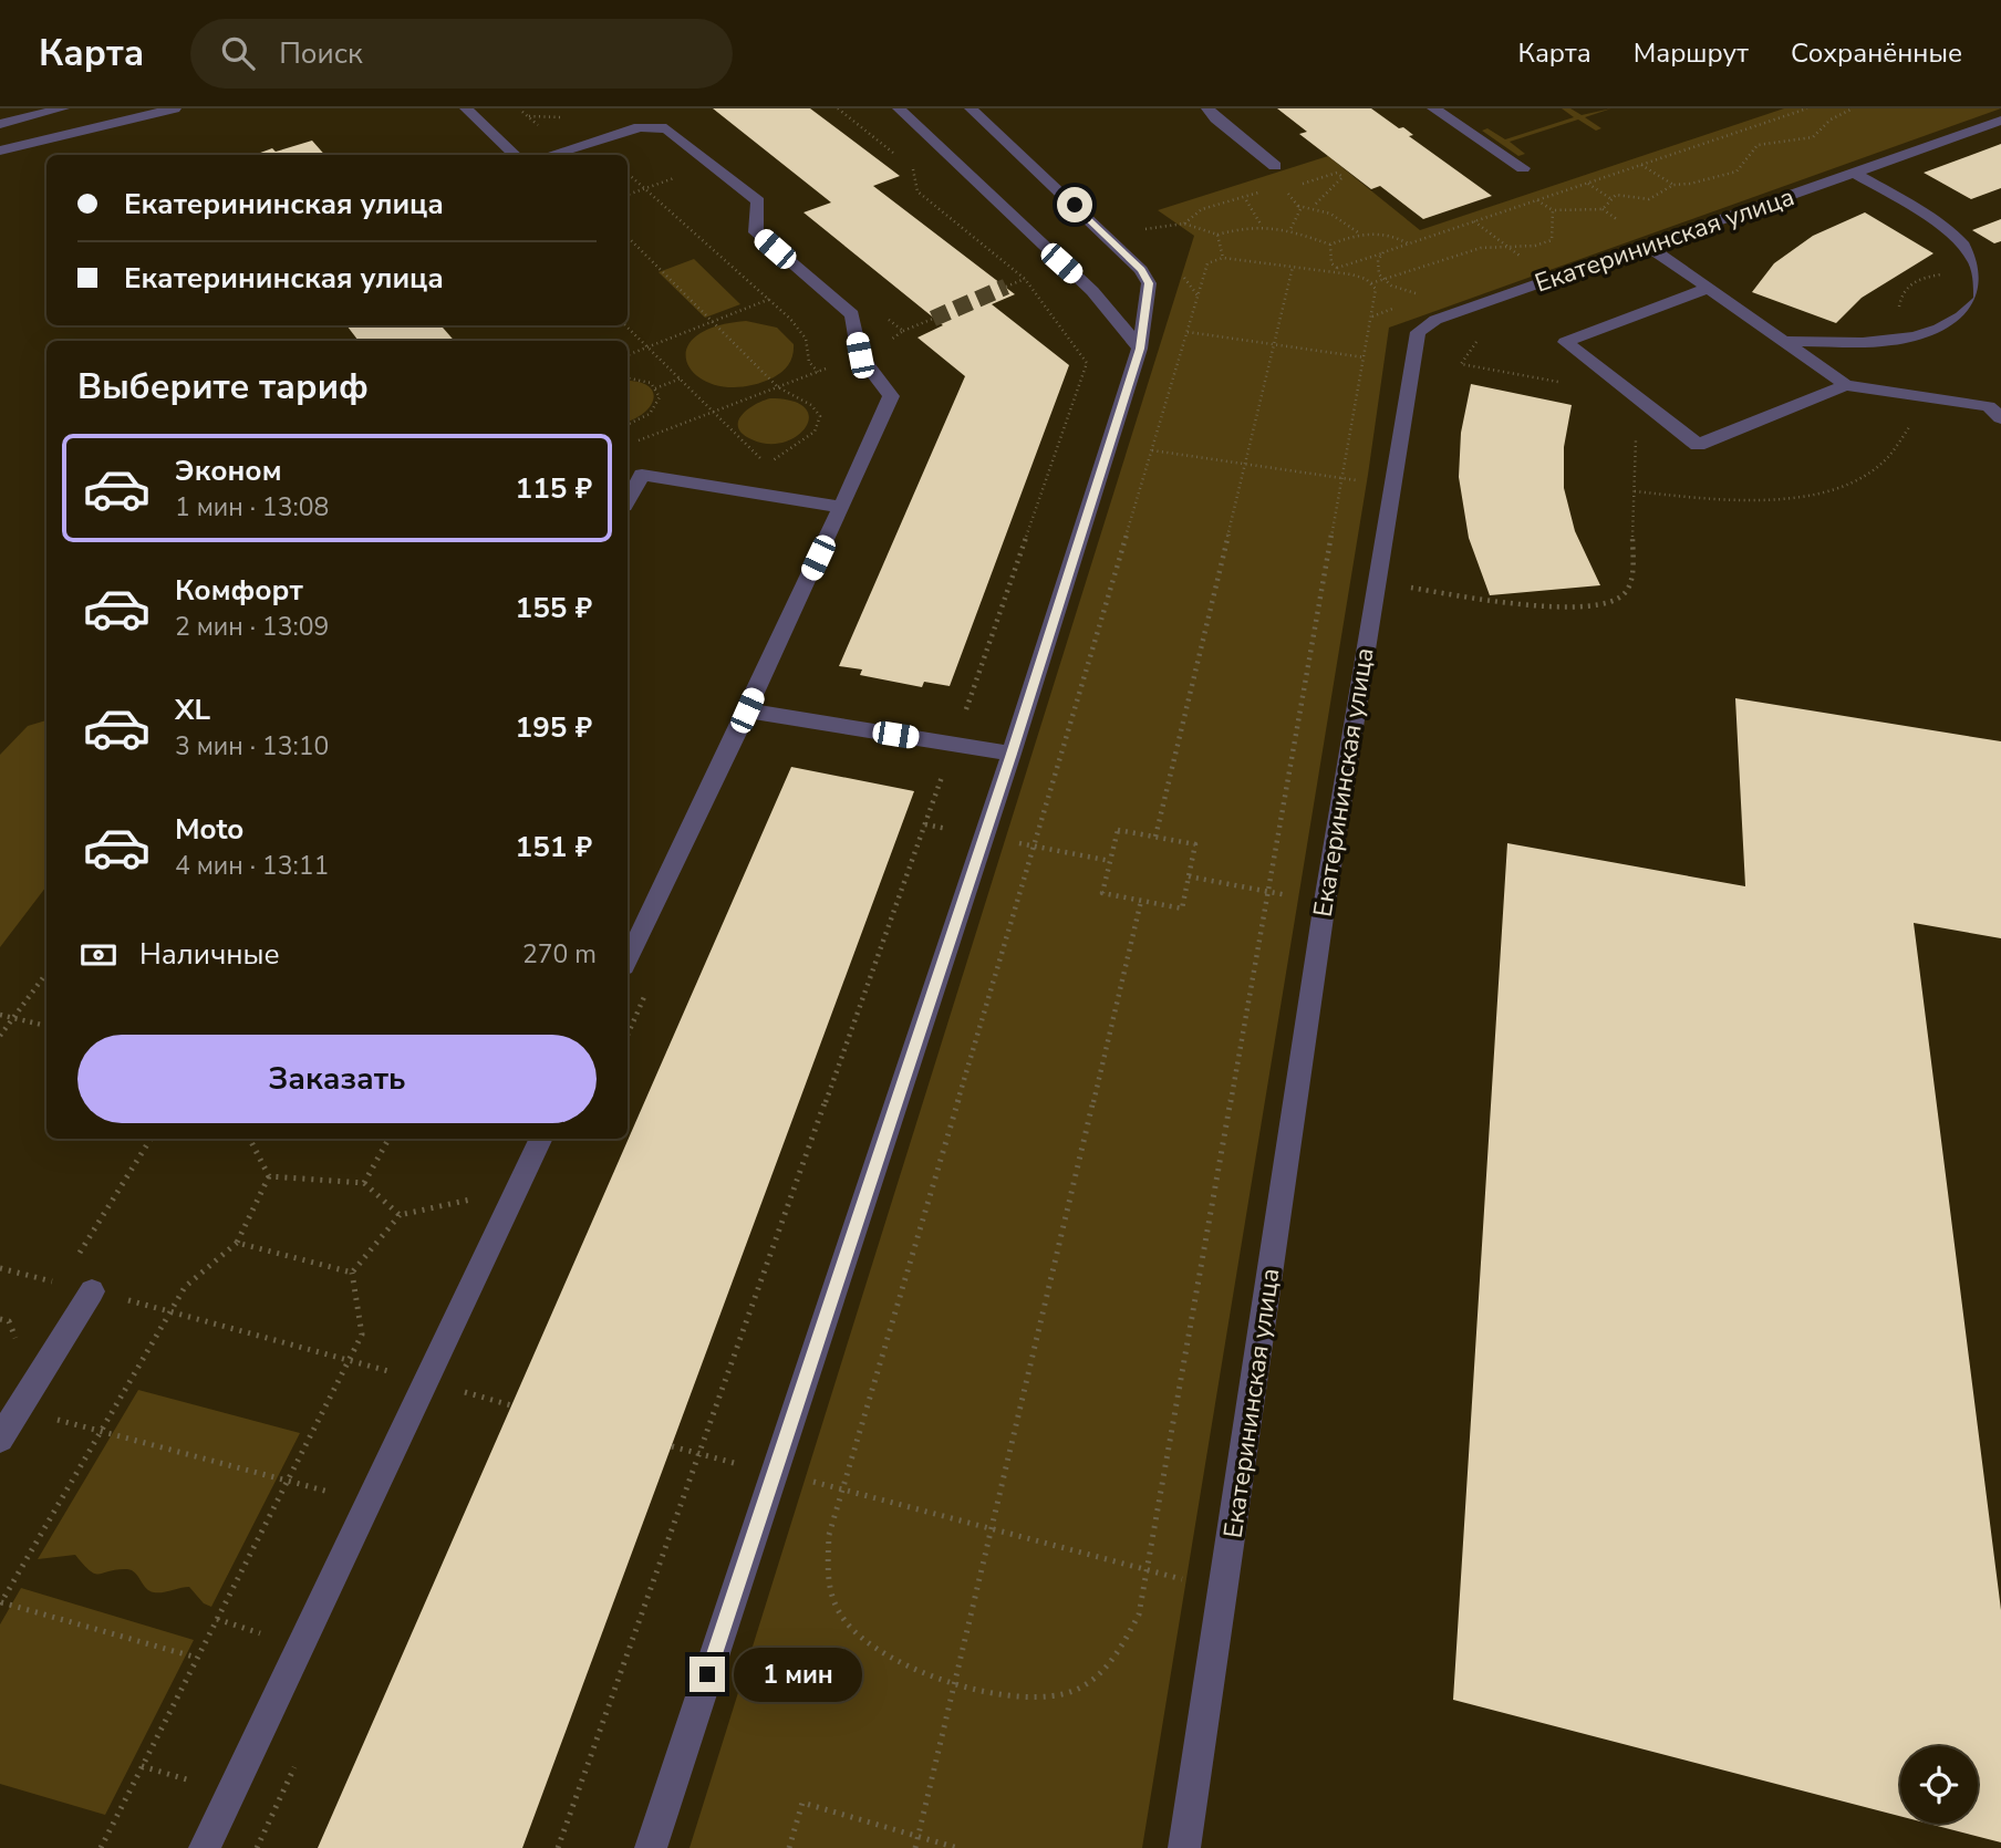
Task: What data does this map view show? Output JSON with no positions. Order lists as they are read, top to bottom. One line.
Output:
{"streets":{"street":["Екатерининская улица"]},"page":{"header":"Карта","search":"Поиск","nav":["Карта","Маршрут","Сохранённые"],"banner":["Екатерининская улица","Екатерининская улица"],"heading":"Выберите тариф","list":[{"name":"Эконом","note":"1 мин · 13:08","value":"115 ₽"},{"name":"Комфорт","note":"2 мин · 13:09","value":"155 ₽"},{"name":"XL","note":"3 мин · 13:10","value":"195 ₽"},{"name":"Moto","note":"4 мин · 13:11","value":"151 ₽"}],"pay":["Наличные","270 m"],"buttons":"Заказать","bubble":"1 мин"}}
